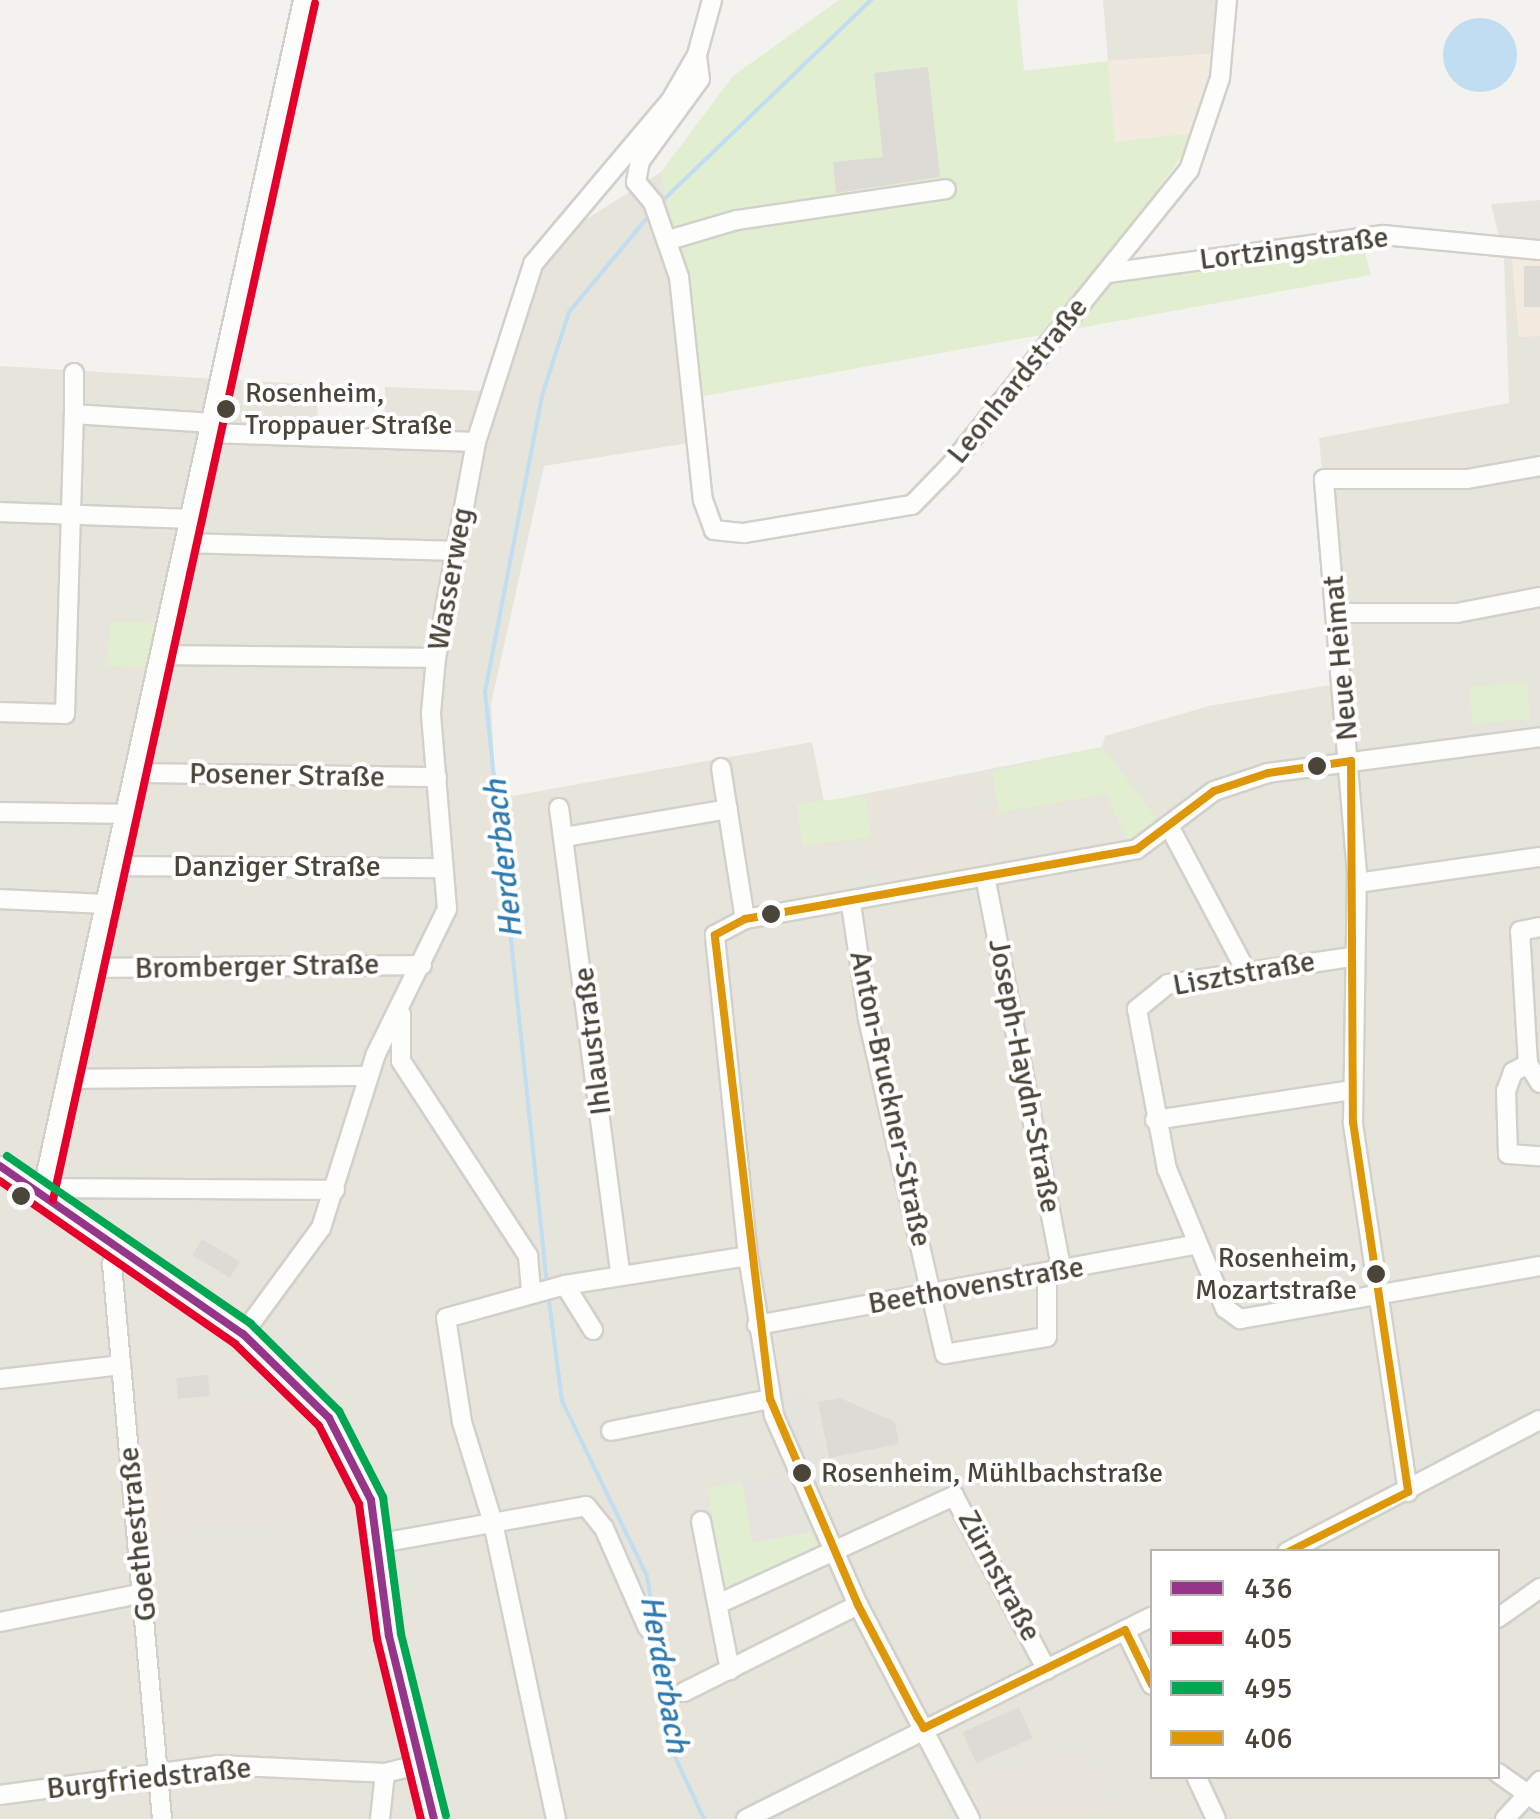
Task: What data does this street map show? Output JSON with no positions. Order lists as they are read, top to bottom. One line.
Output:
{"streets":{"street":["Lortzingstraße","Leonhardstraße","Wasserweg","Neue Heimat","Posener Straße","Danziger Straße","Bromberger Straße","Lisztstraße","Ihlaustraße","Joseph-Haydn-Straße","Anton-Bruckner-Straße","Beethovenstraße","Goethestraße","Zürnstraße","Burgfriedstraße"]},"crossings":[["Lortzingstraße","Leonhardstraße"],["Wasserweg","Posener Straße"],["Wasserweg","Danziger Straße"],["Wasserweg","Bromberger Straße"],["Neue Heimat","Lisztstraße"],["Joseph-Haydn-Straße","Anton-Bruckner-Straße"],["Joseph-Haydn-Straße","Beethovenstraße"],["Anton-Bruckner-Straße","Beethovenstraße"],["Goethestraße","Burgfriedstraße"]],"water":["Herderbach"],"places":["Rosenheim, Troppauer Straße","Rosenheim, Mozartstraße","Rosenheim, Mühlbachstraße"],"lines":["transit line 405","transit line 406","transit line 495","transit line 436"],"legend":["436","405","495","406"]}
